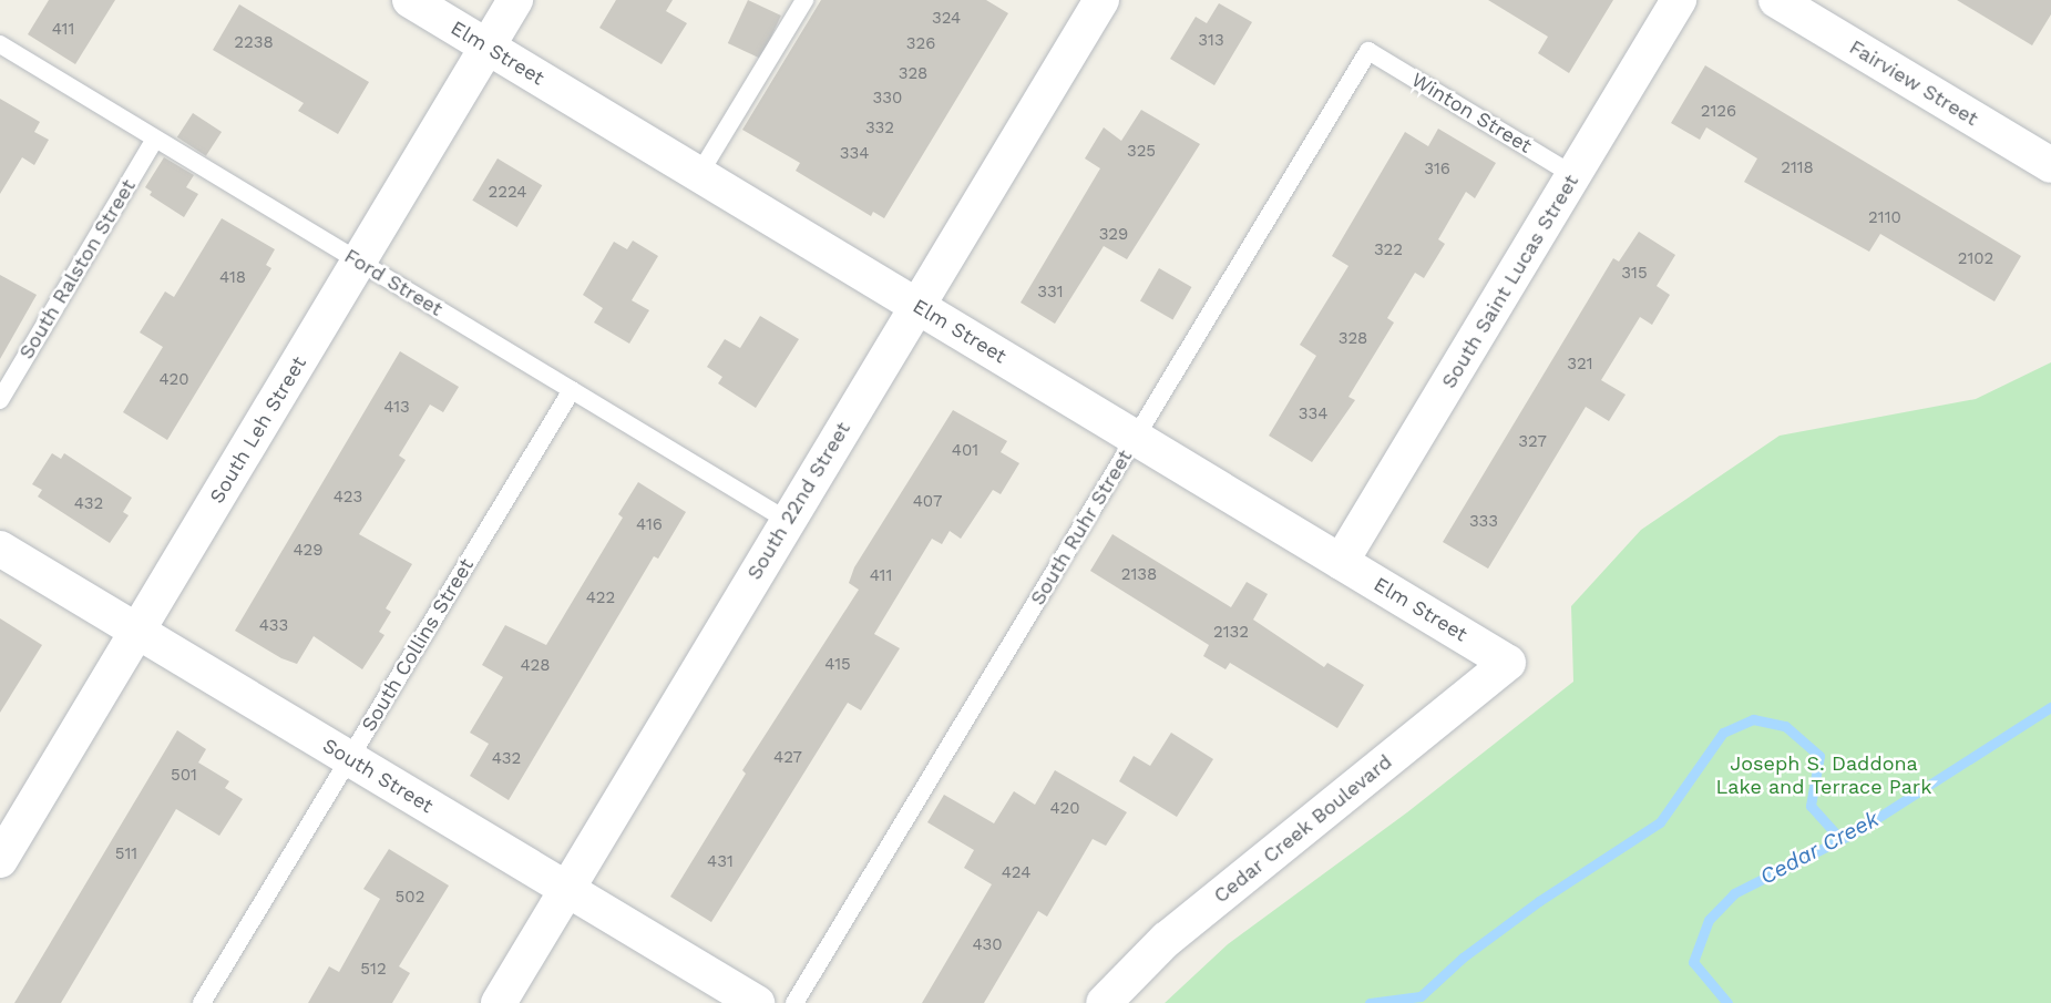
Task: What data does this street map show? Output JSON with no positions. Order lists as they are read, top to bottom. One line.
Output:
{"streets":{"street":["Elm Street","Fairview Street","South Saint Lucas Street","South Leh Street","South 22nd Street","South Street","Cedar Creek Boulevard"],"lane":["Winton Street","South Ralston Street","Ford Street","South Ruhr Street","South Collins Street"]},"crossings":[["Elm Street","South Saint Lucas Street"],["Elm Street","South Leh Street"],["Elm Street","South 22nd Street"],["Elm Street","South Ruhr Street"],["Elm Street","Cedar Creek Boulevard"],["Winton Street","South Saint Lucas Street"],["Winton Street","South Ruhr Street"],["South Ralston Street","Ford Street"],["Ford Street","South Leh Street"],["Ford Street","South 22nd Street"],["Ford Street","South Collins Street"],["South Leh Street","South Street"],["South 22nd Street","South Street"],["South Collins Street","South Street"]],"water":["Cedar Creek"],"parks":["Joseph S. Daddona Lake and Terrace Park"],"house_numbers":["324","411","313","2238","326","328","330","2126","332","325","334","2118","316","2224","2110","329","322","2102","315","418","331","328","321","420","413","334","327","401","423","407","432","333","416","429","2138","411","422","433","2132","415","428","427","432","501","420","511","431","424","502","430","512"]}
